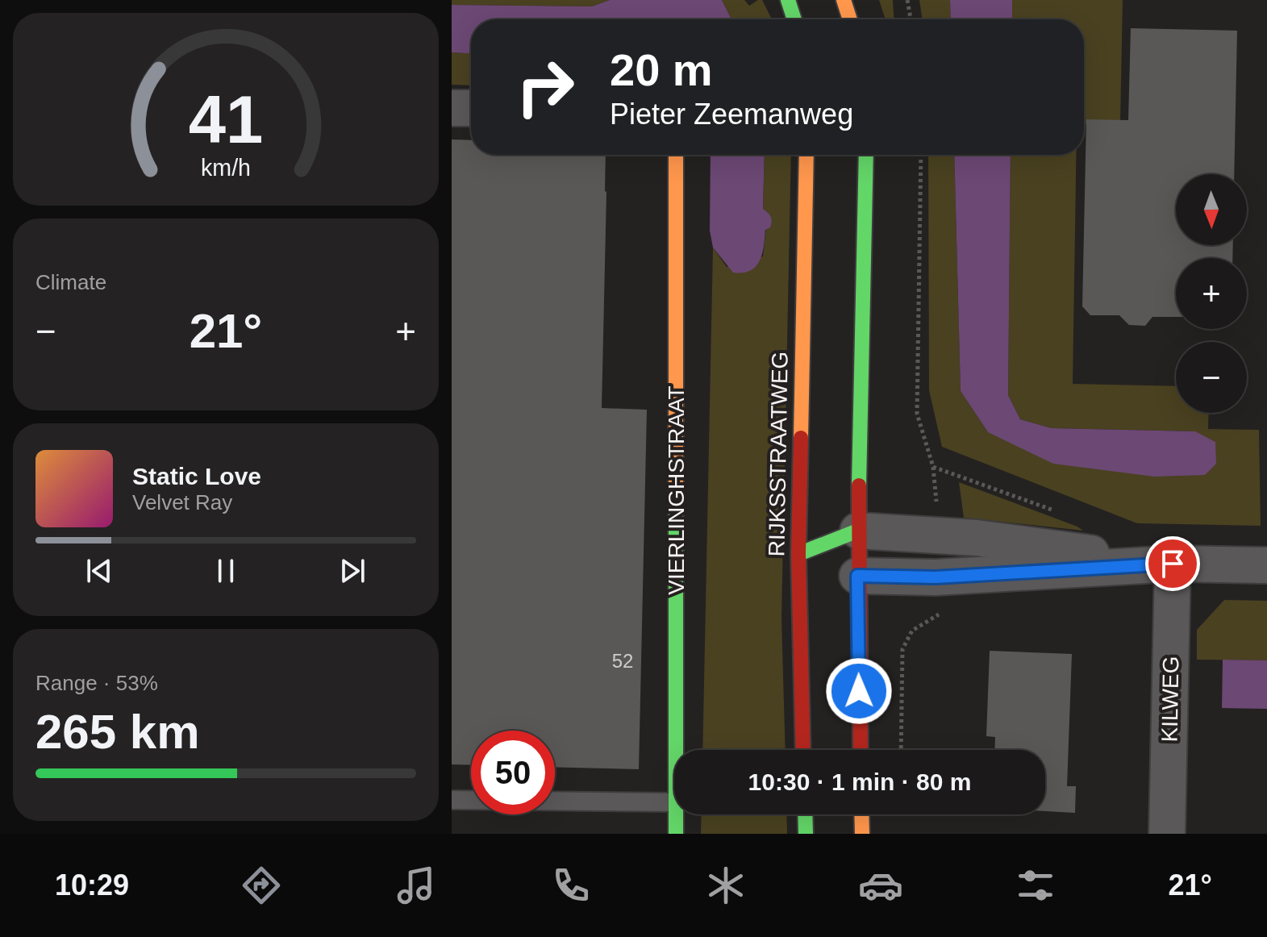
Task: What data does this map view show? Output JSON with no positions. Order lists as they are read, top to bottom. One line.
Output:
{"streets":{"main road":["RIJKSSTRAATWEG","VIERLINGHSTRAAT"],"street":["KILWEG"]},"house_numbers":["52"],"north":"bottom","page":{"turn":["20 m","Pieter Zeemanweg"],"map_buttons":["+","−"],"tile":["Climate",["Range · 53%","265 km"]],"heat":["−","21°","+"],"song":["Static Love","Velvet Ray"],"limit":"50","trip":"10:30 · 1 min · 80 m","tabs":["10:29","21°"],"gauge":["41","km/h"]}}
